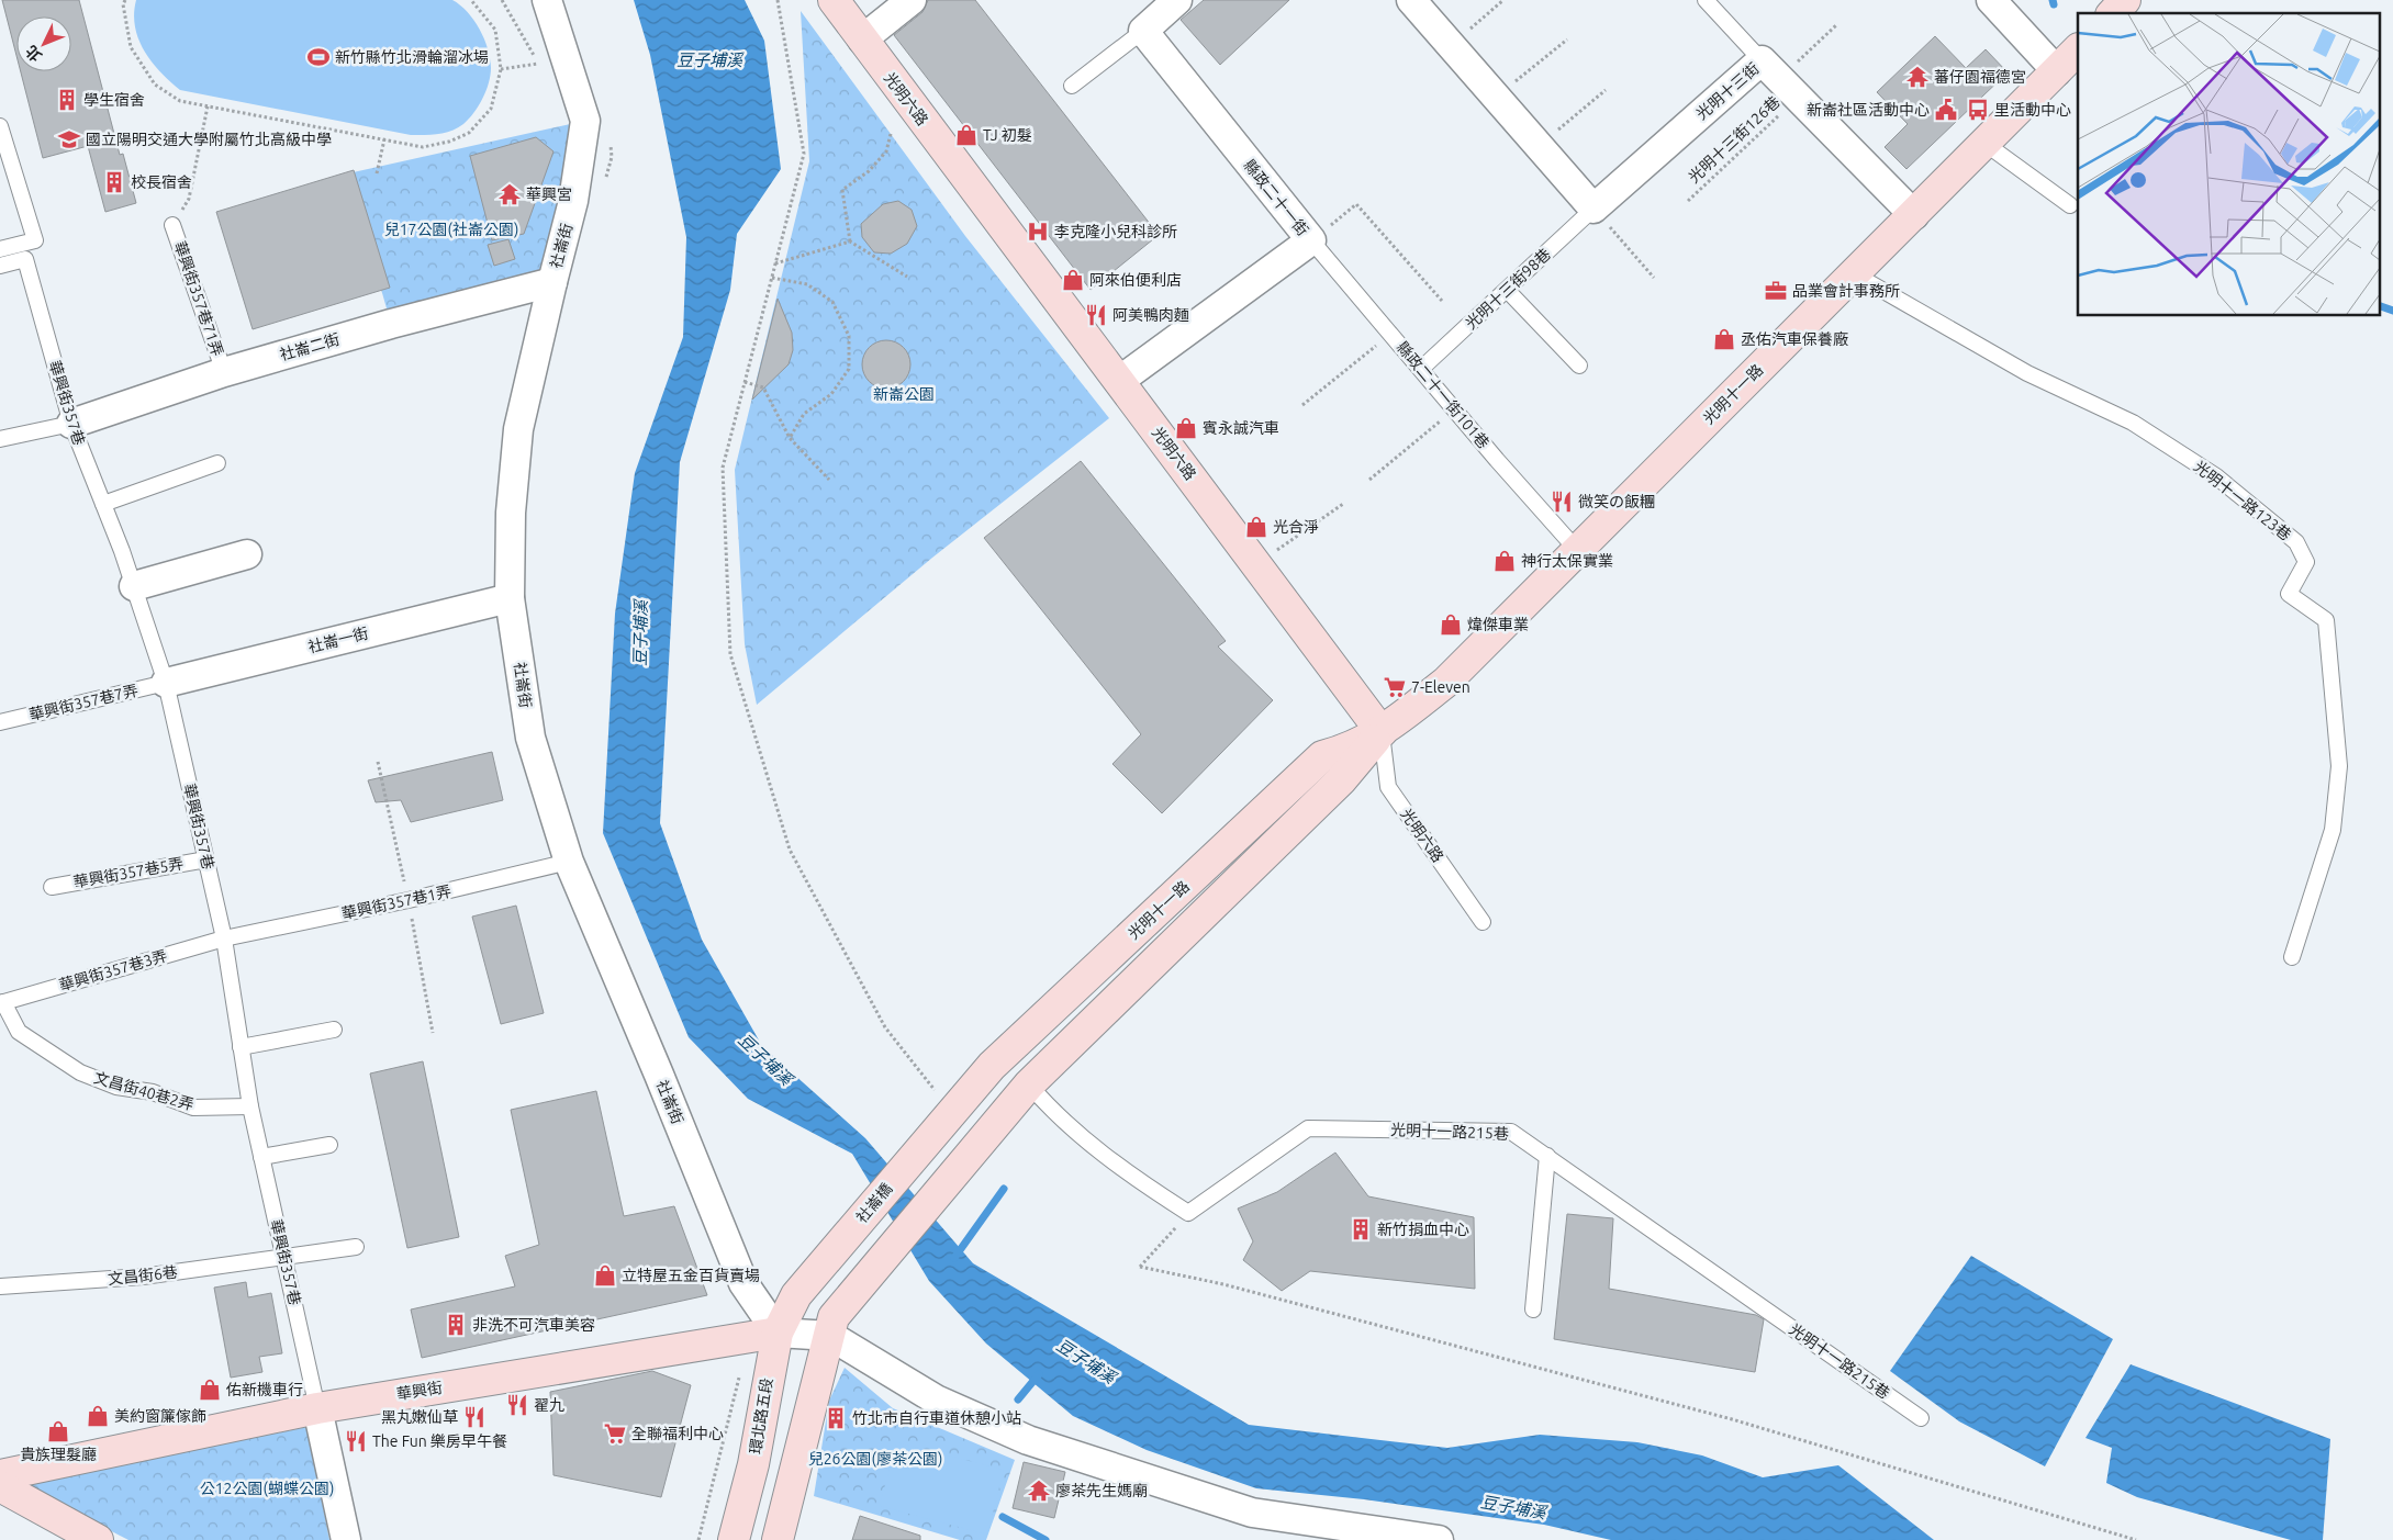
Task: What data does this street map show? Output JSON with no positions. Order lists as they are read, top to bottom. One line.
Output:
{"streets":{"street":["光明十三街","光明六路","縣政二十一街","社崙街","社崙二街","光明十一路","社崙一街","社崙橋","華興街","環北路五段"],"lane":["光明十三街98巷","華興街357巷71弄","縣政二十一街101巷","華興街357巷","光明十一路123巷","華興街357巷7弄","華興街357巷5弄","華興街357巷1弄","華興街357巷3弄","文昌街40巷2弄","光明十一路215巷","文昌街6巷"],"path":["光明十三街126巷"]},"crossings":[["光明十三街","光明十三街126巷"],["光明十三街","光明十三街98巷"],["光明六路","縣政二十一街"],["光明六路","光明十一路"],["縣政二十一街","縣政二十一街101巷"],["社崙街","社崙二街"],["社崙街","社崙一街"],["社崙街","華興街357巷1弄"],["社崙街","華興街"],["社崙街","環北路五段"],["光明十三街98巷","縣政二十一街101巷"],["華興街357巷71弄","社崙二街"],["社崙二街","華興街357巷"],["光明十一路","縣政二十一街101巷"],["光明十一路","光明十一路123巷"],["光明十一路","社崙橋"],["華興街357巷","社崙一街"],["華興街357巷","華興街357巷7弄"],["華興街357巷","華興街357巷5弄"],["華興街357巷","華興街357巷1弄"],["華興街357巷","華興街357巷3弄"],["華興街357巷","文昌街40巷2弄"],["華興街357巷","文昌街6巷"],["華興街357巷","華興街"],["社崙一街","華興街357巷7弄"],["華興街357巷1弄","華興街357巷3弄"],["華興街357巷3弄","文昌街40巷2弄"],["社崙橋","環北路五段"],["華興街","環北路五段"]],"water":["豆子埔溪"],"parks":["兒17公園(社崙公園)","新崙公園","兒26公園(廖茶公園)","公12公園(蝴蝶公園)"],"places":{"sports":["新竹縣竹北滑輪溜冰場"],"temple":["蕃仔園福德宮","華興宮","廖茶先生媽廟"],"building":["學生宿舍","校長宿舍","新竹捐血中心","非洗不可汽車美容","竹北市自行車道休憩小站"],"public building":["新崙社區活動中心"],"bus stop":["里活動中心"],"shop":["TJ 初髮","阿來伯便利店","丞佑汽車保養廠","賓永誠汽車","光合淨","神行太保實業","煒傑車業","立特屋五金百貨賣場","佑新機車行","美約窗簾傢飾","貴族理髮廳"],"school or university":["國立陽明交通大學附屬竹北高級中學"],"hospital":["李克隆小兒科診所"],"office":["品業會計事務所"],"restaurant":["阿美鴨肉麵","微笑の飯糰","翟九","黑丸嫩仙草","The Fun 樂房早午餐"],"supermarket":["7-Eleven","全聯福利中心"]},"north":"bottom left"}
